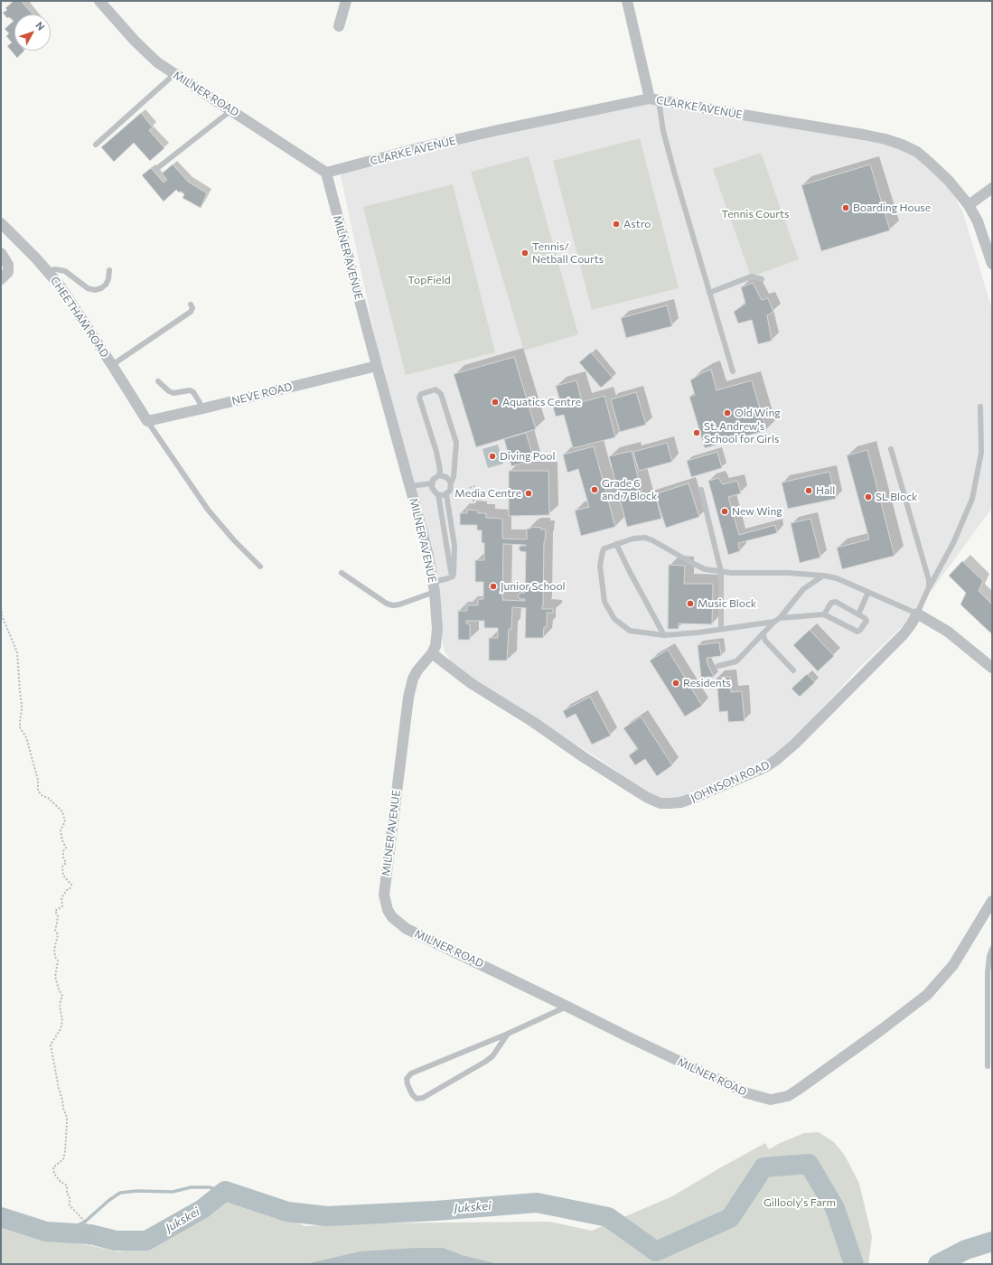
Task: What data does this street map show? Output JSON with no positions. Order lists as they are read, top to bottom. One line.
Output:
{"streets":{"street":["MILNER ROAD","CLARKE AVENUE","MILNER AVENUE","CHEETHAM ROAD","NEVE ROAD","JOHNSON ROAD"]},"crossings":[["MILNER ROAD","CLARKE AVENUE"],["MILNER ROAD","MILNER AVENUE"],["CLARKE AVENUE","MILNER AVENUE"],["MILNER AVENUE","NEVE ROAD"],["MILNER AVENUE","JOHNSON ROAD"],["CHEETHAM ROAD","NEVE ROAD"]],"water":["Jukskei"],"parks":["Tennis Courts","TopField","Gillooly's Farm"],"places":["Boarding House","Astro","Tennis/ Netball Courts","Aquatics Centre","Old Wing","St. Andrew's School for Girls","Diving Pool","Grade 6 and 7 Block","Hall","Media Centre","SL Block","New Wing","Junior School","Music Block","Residents"],"north":"top right"}
